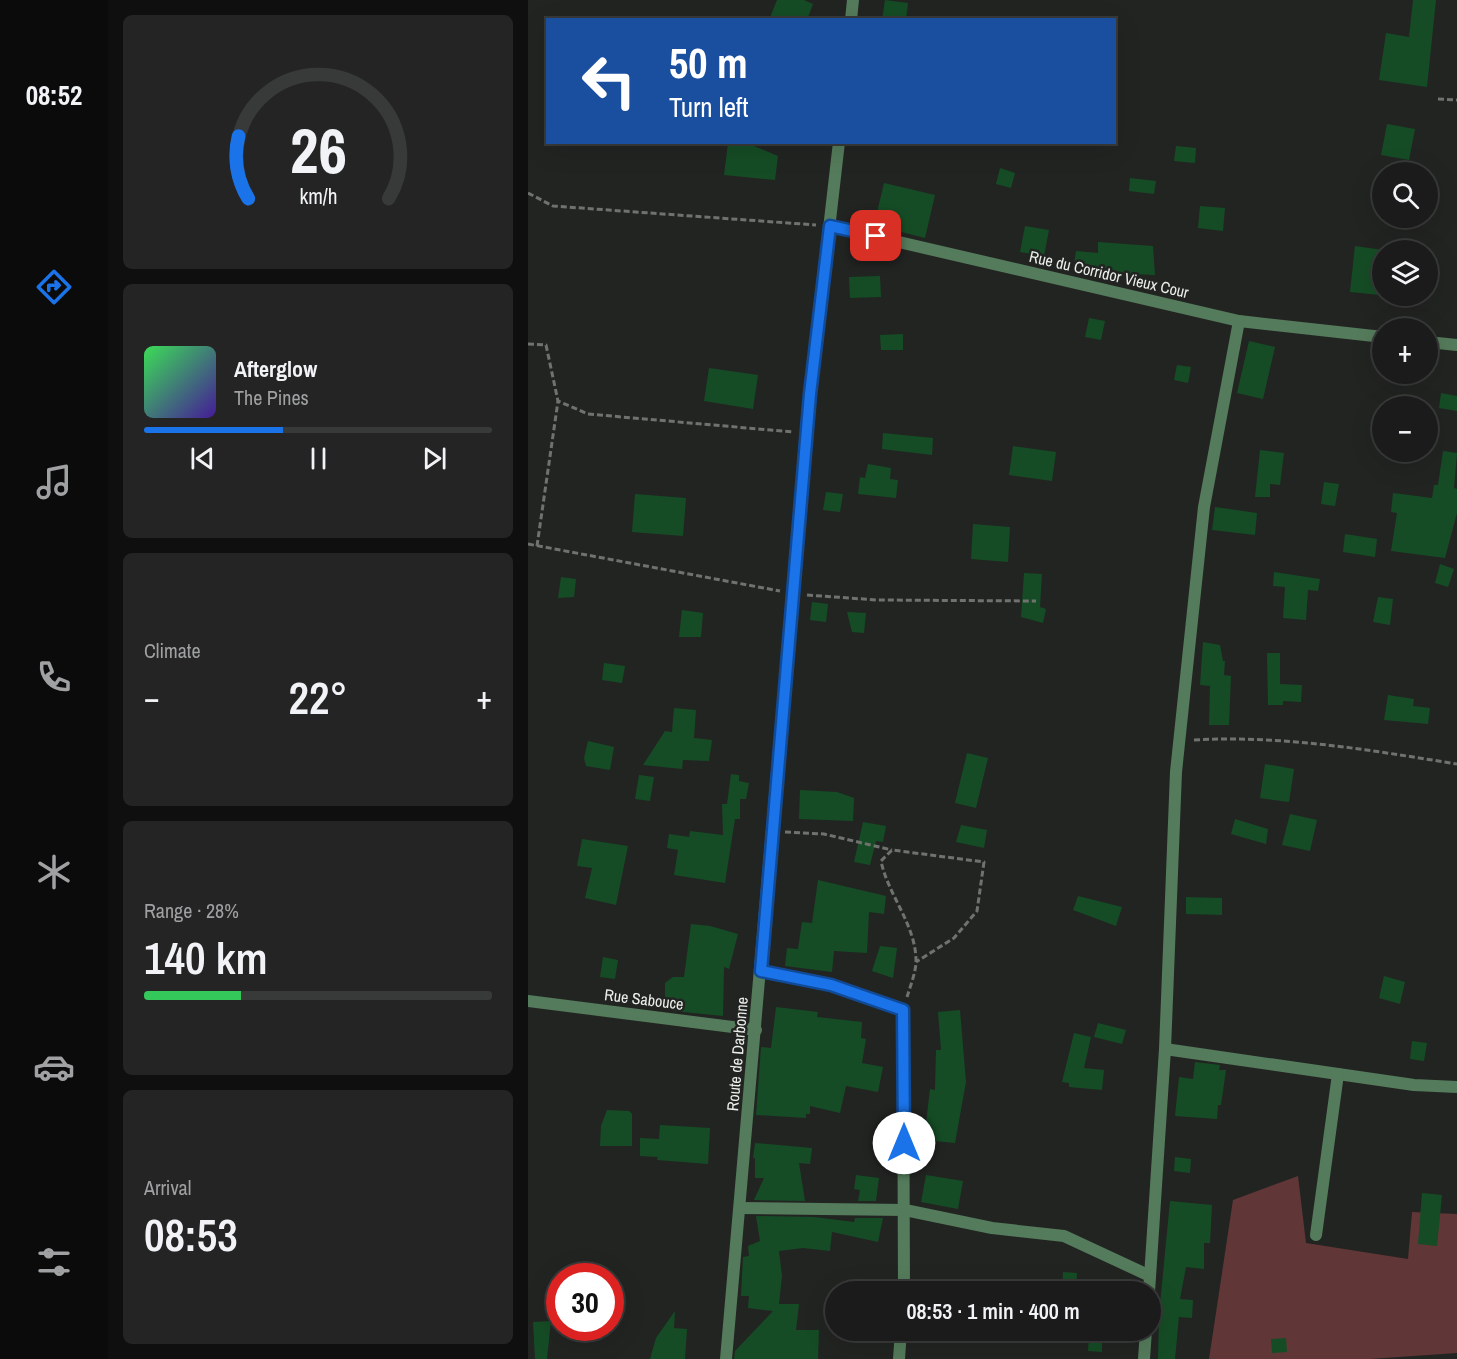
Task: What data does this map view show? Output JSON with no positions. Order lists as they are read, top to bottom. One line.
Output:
{"streets":{"street":["Rue du Corridor Vieux Cour","Rue Sabouce","Route de Darbonne"]},"crossings":[["Rue du Corridor Vieux Cour","Route de Darbonne"],["Rue Sabouce","Route de Darbonne"]],"page":{"tabs":"08:52","turn":["50 m","Turn left"],"map_buttons":["+","−"],"song":["Afterglow","The Pines"],"tile":["Climate",["Range · 28%","140 km"],["Arrival","08:53"]],"heat":["−","22°","+"],"limit":"30","trip":"08:53 · 1 min · 400 m","gauge":["26","km/h"]}}
